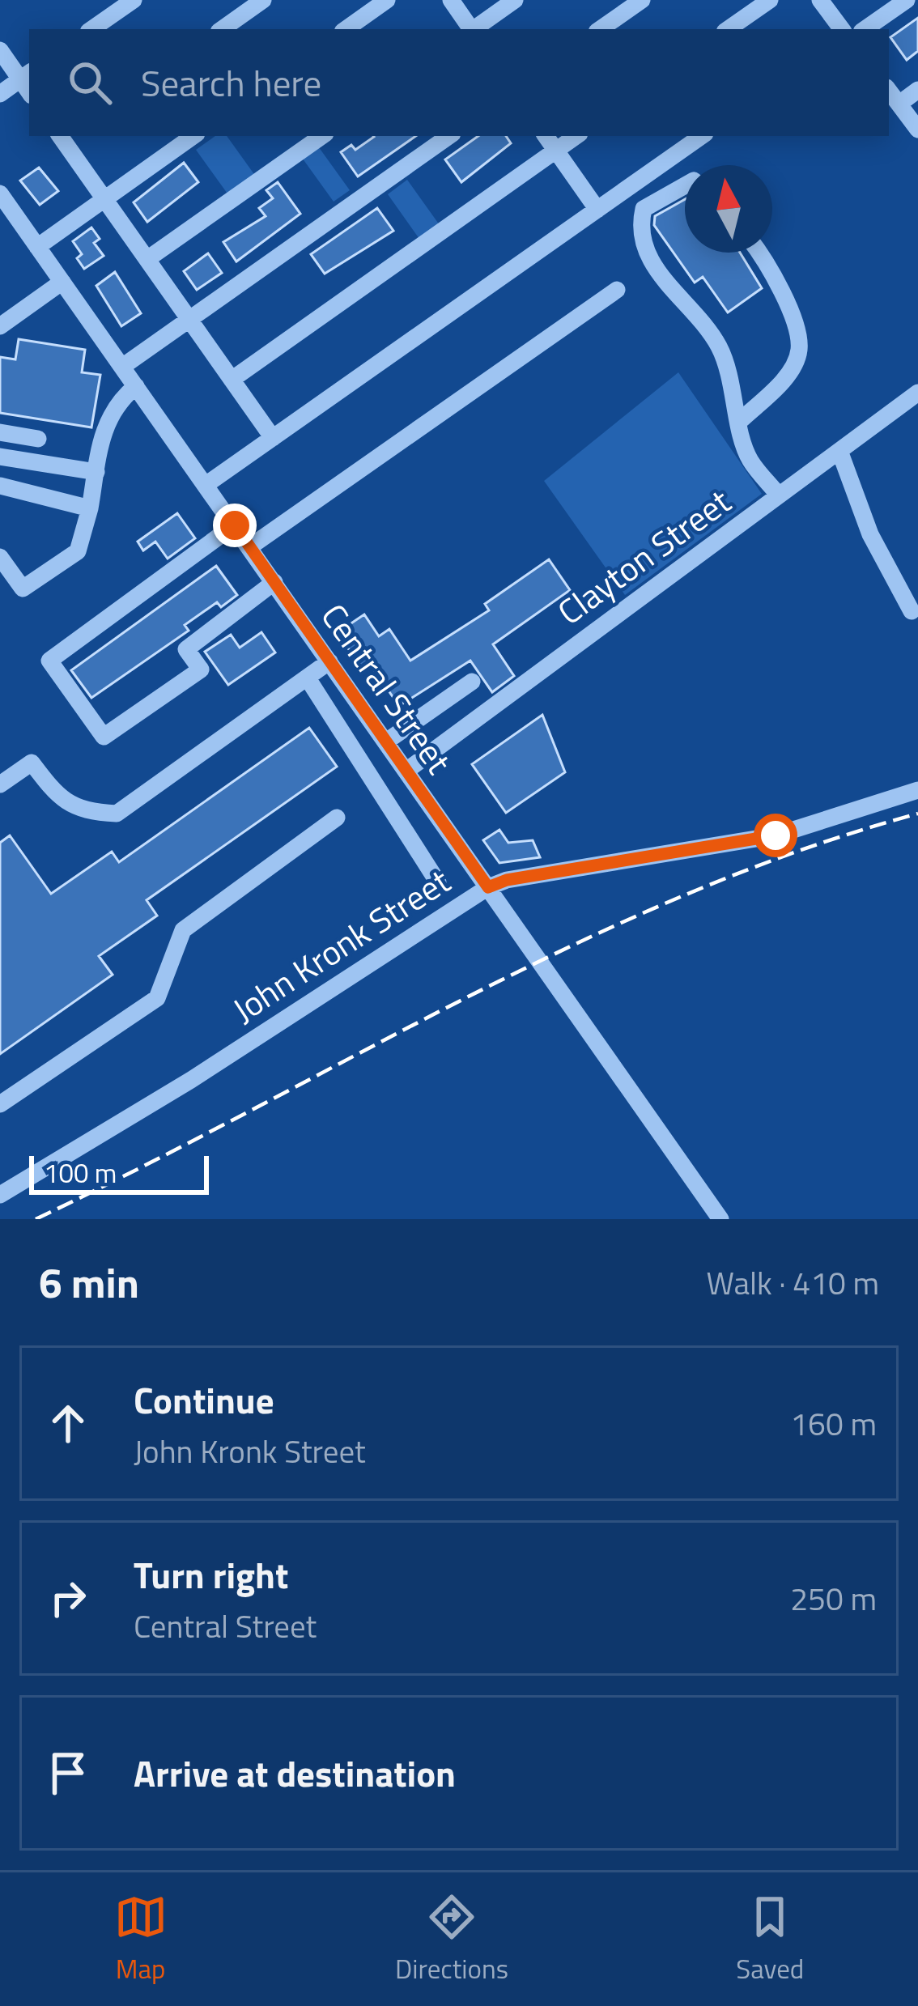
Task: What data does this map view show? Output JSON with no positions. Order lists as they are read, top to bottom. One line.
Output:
{"streets":{"street":["Clayton Street","Central Street","John Kronk Street"]},"crossings":[["Clayton Street","Central Street"],["Central Street","John Kronk Street"]],"scale_bar":"100 m","north":"top","page":{"search":"Search here","scale":"100 m","heading":["6 min","Walk · 410 m"],"list":[["Continue","John Kronk Street","160 m"],["Turn right","Central Street","250 m"],"Arrive at destination"],"nav":["Map","Directions","Saved"]}}
